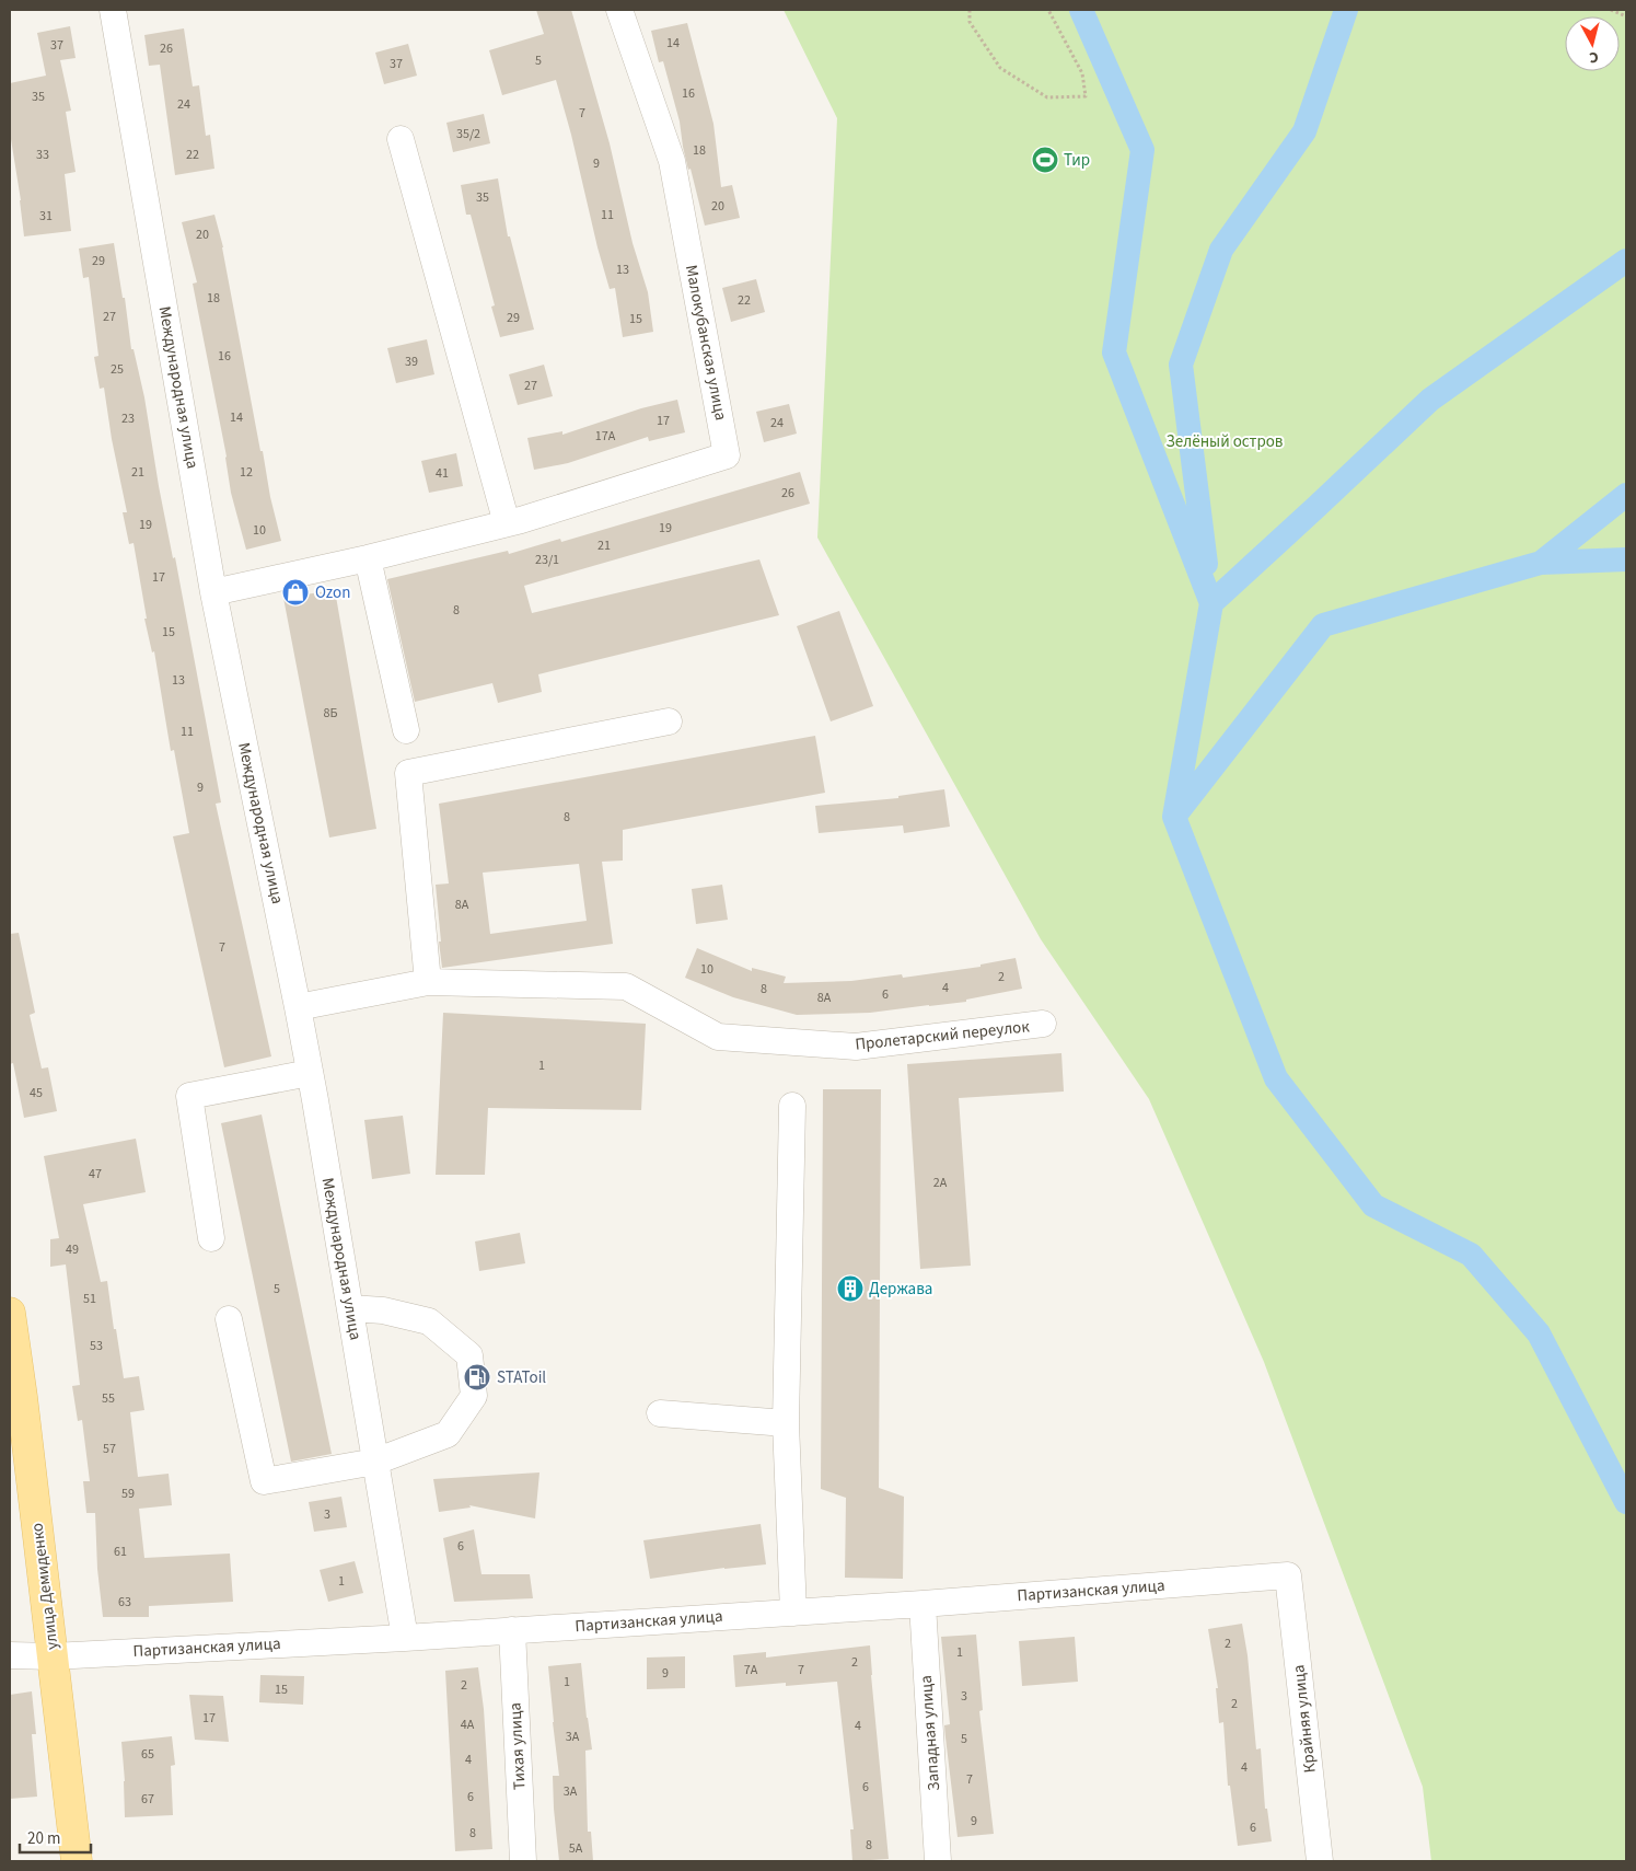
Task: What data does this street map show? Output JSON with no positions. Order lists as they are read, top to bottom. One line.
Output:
{"streets":{"main road":["улица Демиденко"],"street":["Малокубанская улица","Международная улица","Пролетарский переулок","Партизанская улица","Крайняя улица","Западная улица","Тихая улица"]},"crossings":[["Малокубанская улица","Международная улица"],["Международная улица","Пролетарский переулок"],["Международная улица","Партизанская улица"],["улица Демиденко","Партизанская улица"],["Партизанская улица","Крайняя улица"],["Партизанская улица","Западная улица"],["Партизанская улица","Тихая улица"]],"parks":["Зелёный остров"],"places":{"sports":["Тир"],"shop":["Ozon"],"building":["Держава"],"fuel station":["STAToil"]},"house_numbers":["14","37","26","5","37","16","35","24","7","35/2","18","33","22","9","35","20","11","31","20","29","13","18","22","27","29","15","16","39","25","27","14","23","17","24","17А","21","12","41","26","19","19","10","21","23/1","17","8","15","13","8Б","11","9","8","8А","7","10","2","4","8","6","8А","1","45","47","2А","49","5","51","53","55","57","59","3","6","61","1","63","2","1","2","7А","7","9","1","2","15","3","2","17","4А","4","3А","5","65","4","4","7","6","3А","6","67","9","6","8","8","5А"],"scale_bar":"20 m","north":"bottom"}
